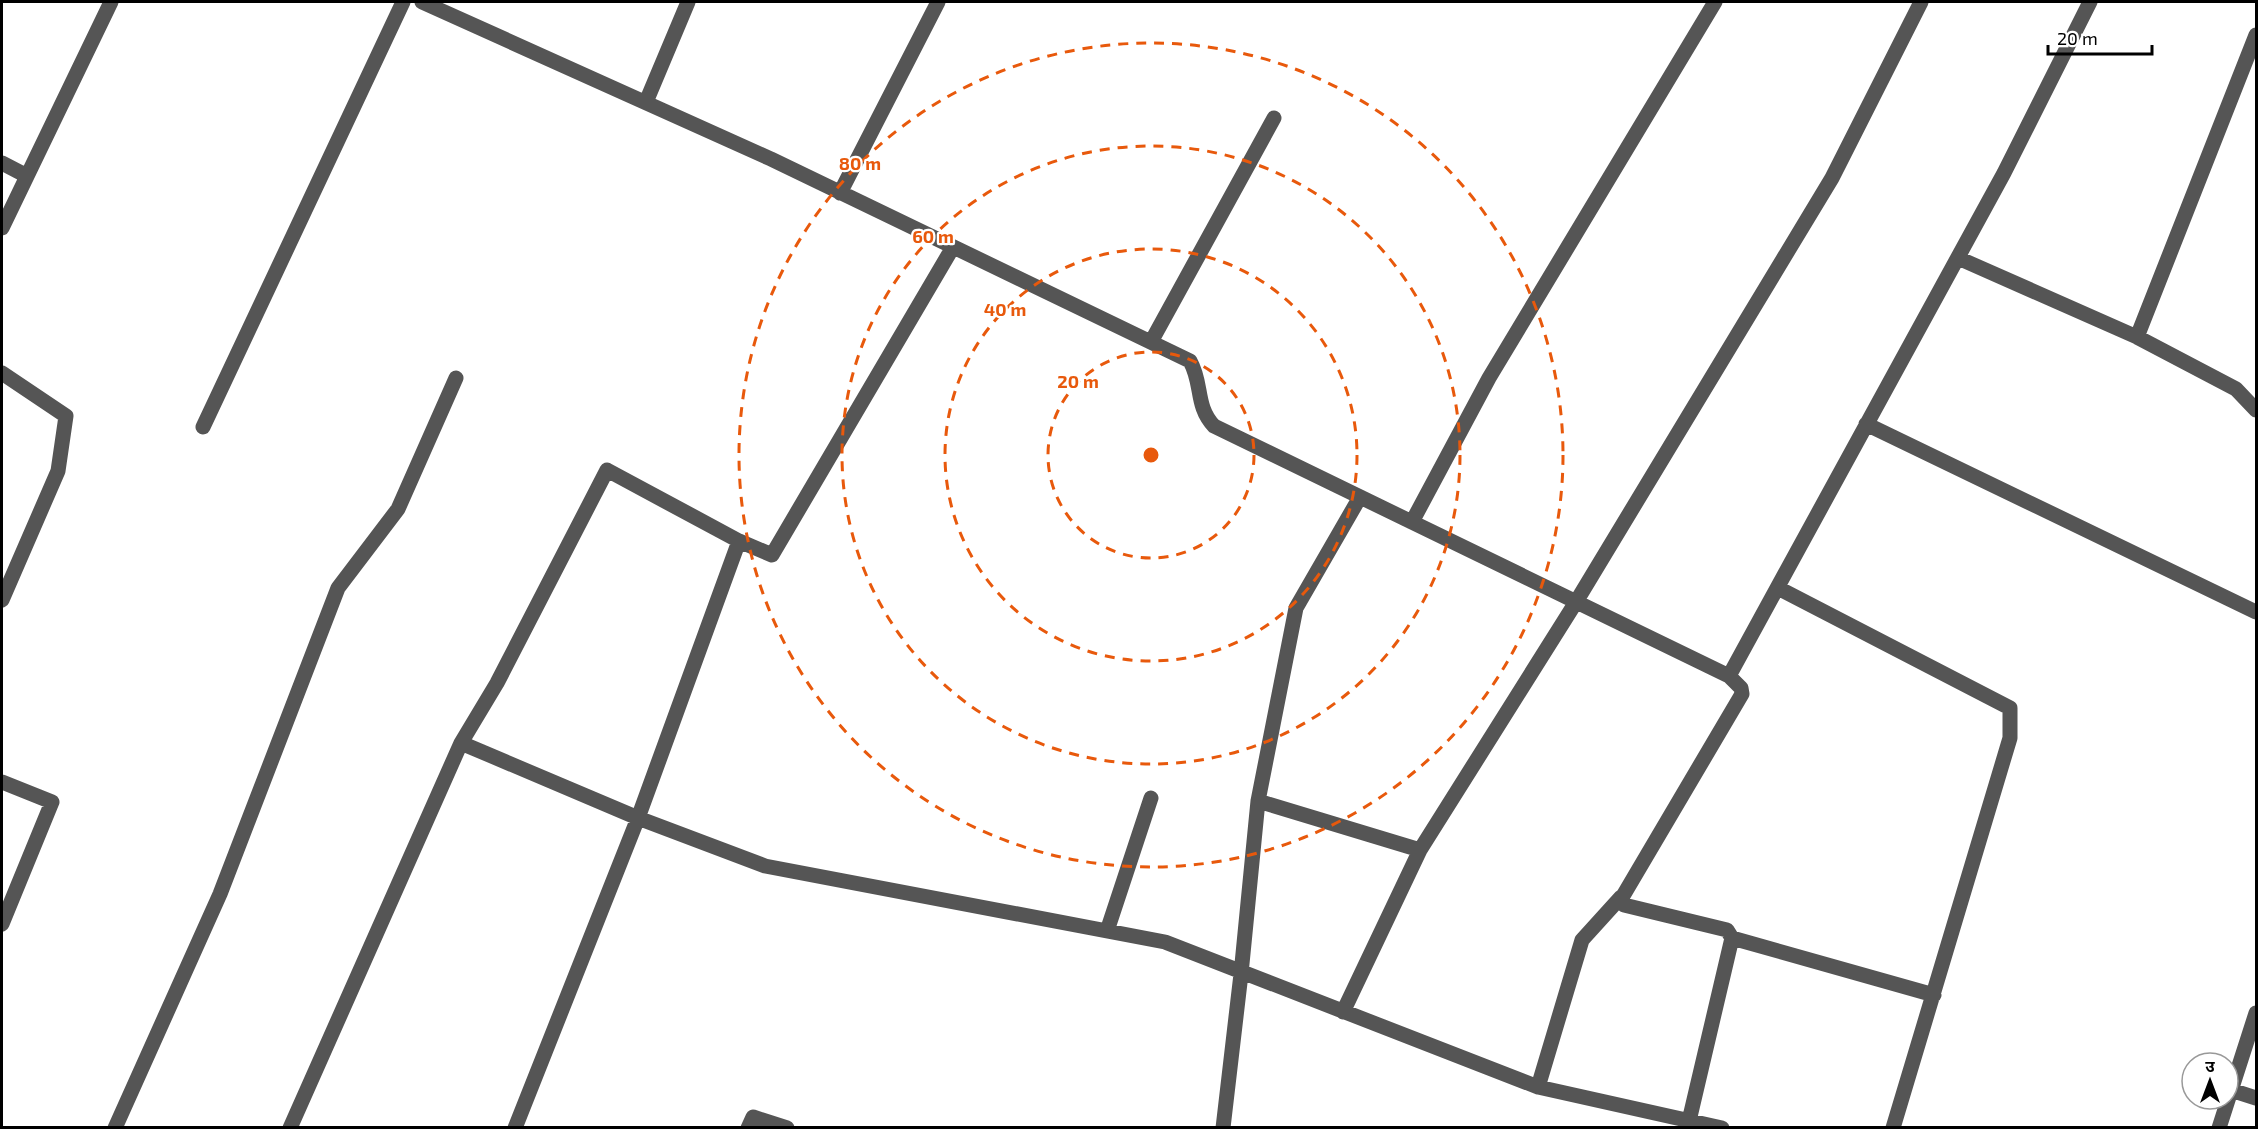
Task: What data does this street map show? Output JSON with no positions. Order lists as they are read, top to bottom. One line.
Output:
{"scale_bar":"20 m","north":"top","rings":["80 m","60 m","40 m","20 m"]}
